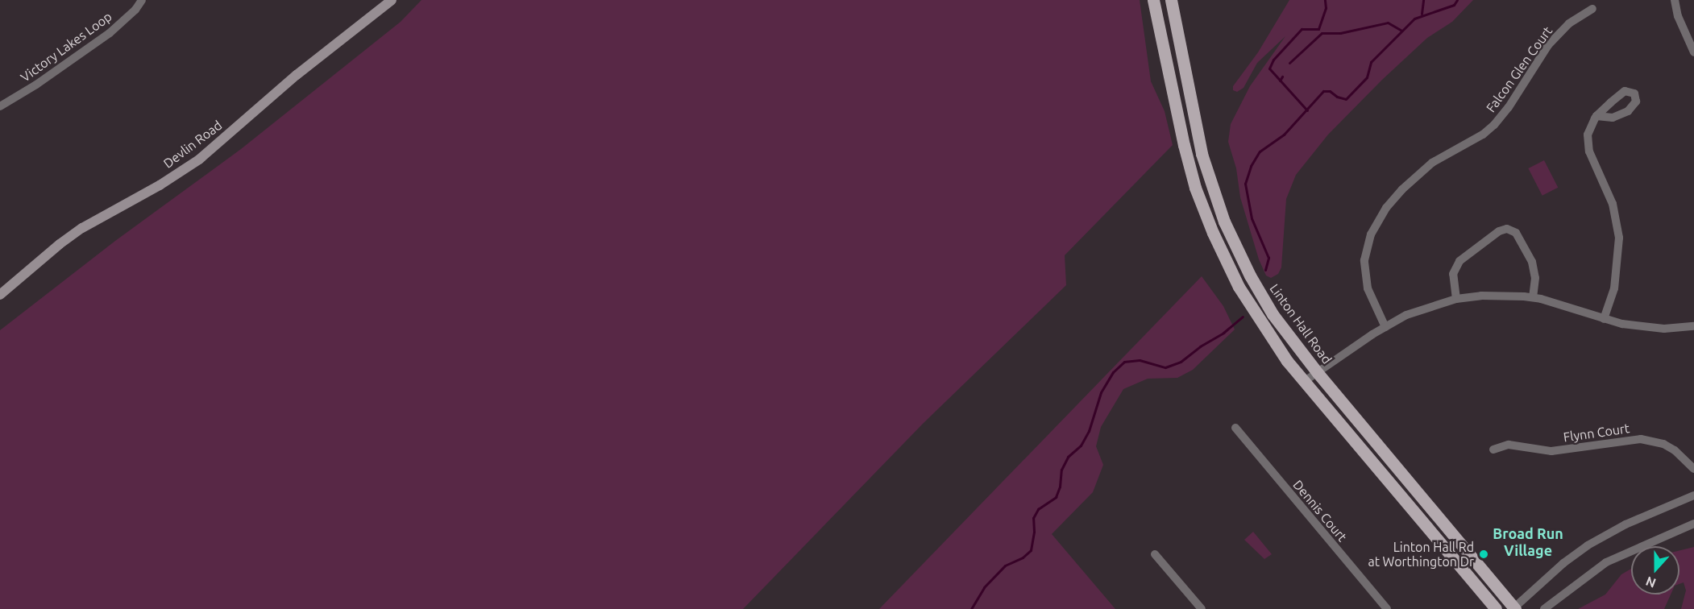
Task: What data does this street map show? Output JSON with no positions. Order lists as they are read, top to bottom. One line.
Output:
{"streets":{"main road":["Devlin Road","Linton Hall Road"],"street":["Victory Lakes Loop","Falcon Glen Court","Flynn Court","Dennis Court"]},"districts":["Broad Run Village"],"places":["Linton Hall Rd at Worthington Dr"],"north":"bottom"}
